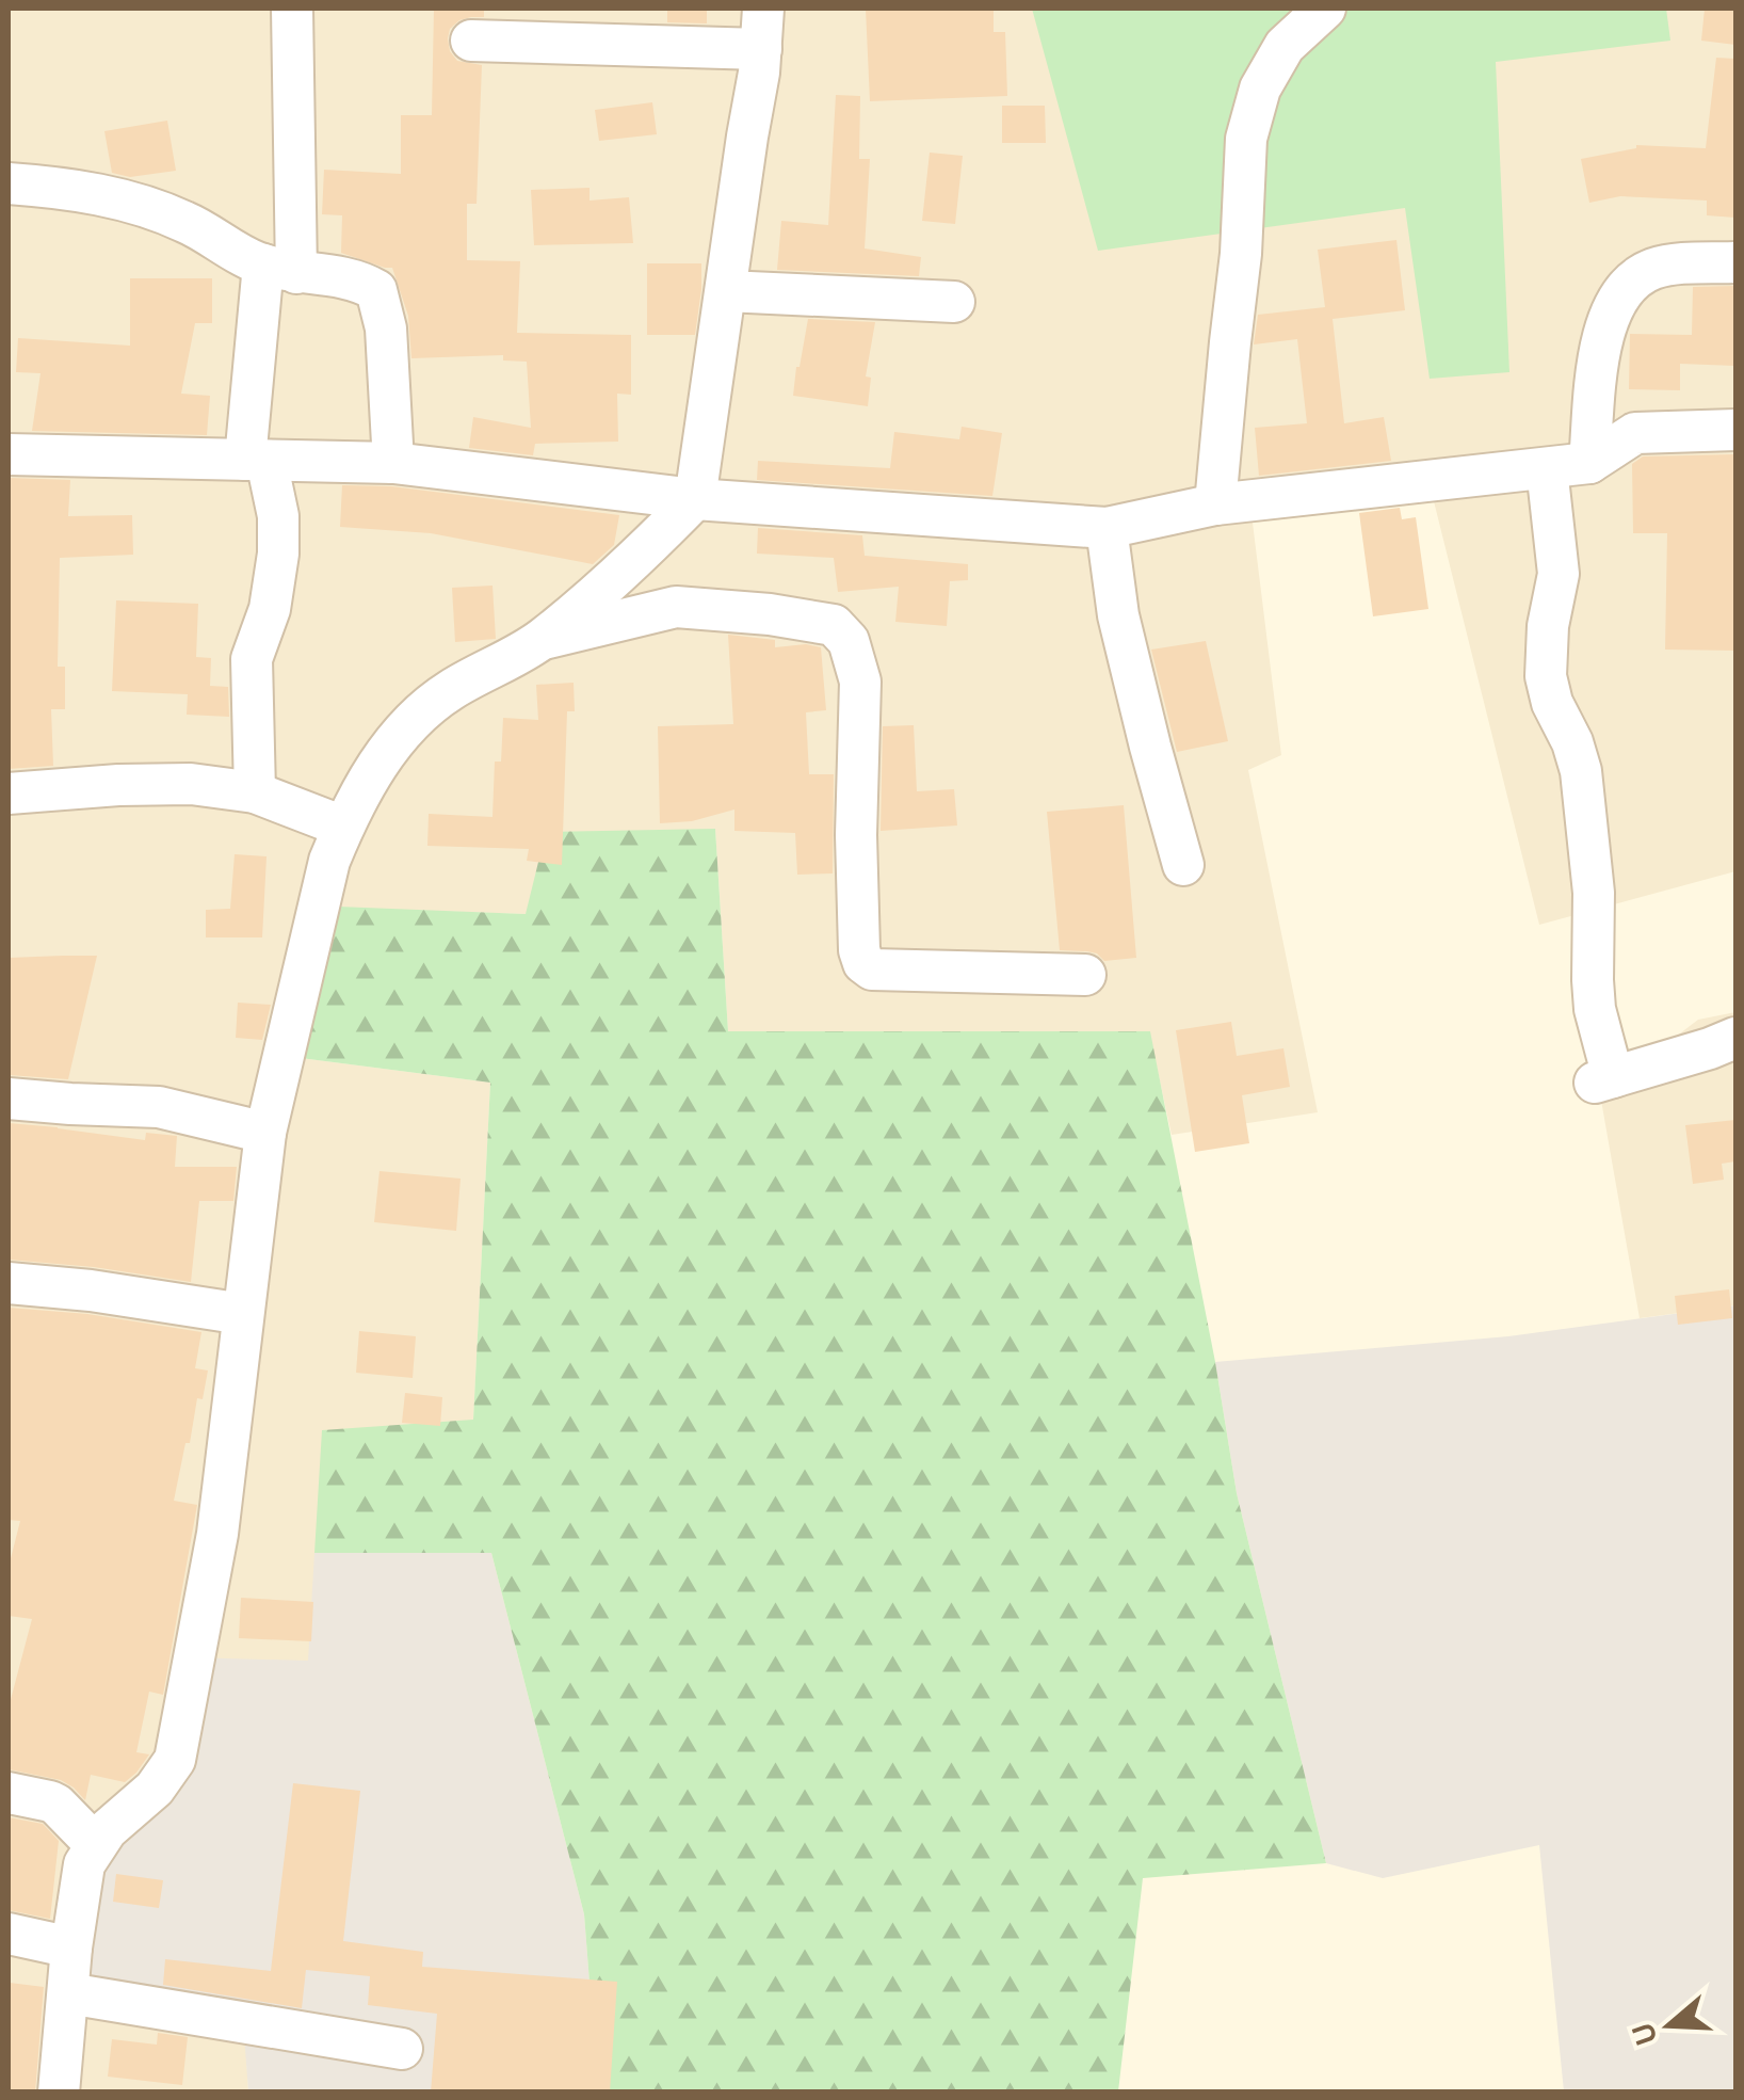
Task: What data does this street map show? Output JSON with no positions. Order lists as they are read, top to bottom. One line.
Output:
{"north":"left"}
